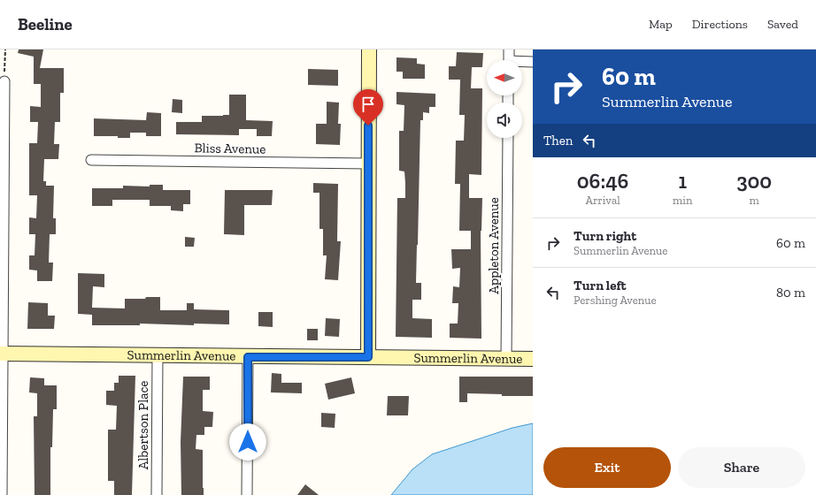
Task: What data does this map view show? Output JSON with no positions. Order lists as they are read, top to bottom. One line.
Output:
{"streets":{"street":["Bliss Avenue","Appleton Avenue","Summerlin Avenue","Albertson Place"]},"crossings":[["Appleton Avenue","Summerlin Avenue"],["Summerlin Avenue","Albertson Place"]],"north":"left","page":{"header":"Beeline","nav":["Map","Directions","Saved"],"turn":["60 m","Summerlin Avenue"],"then":"Then","eta":["06:46","Arrival","1","min","300","m"],"list":[{"name":"Turn right","note":"Summerlin Avenue","value":"60 m"},{"name":"Turn left","note":"Pershing Avenue","value":"80 m"}],"buttons":["Exit","Share"]}}
